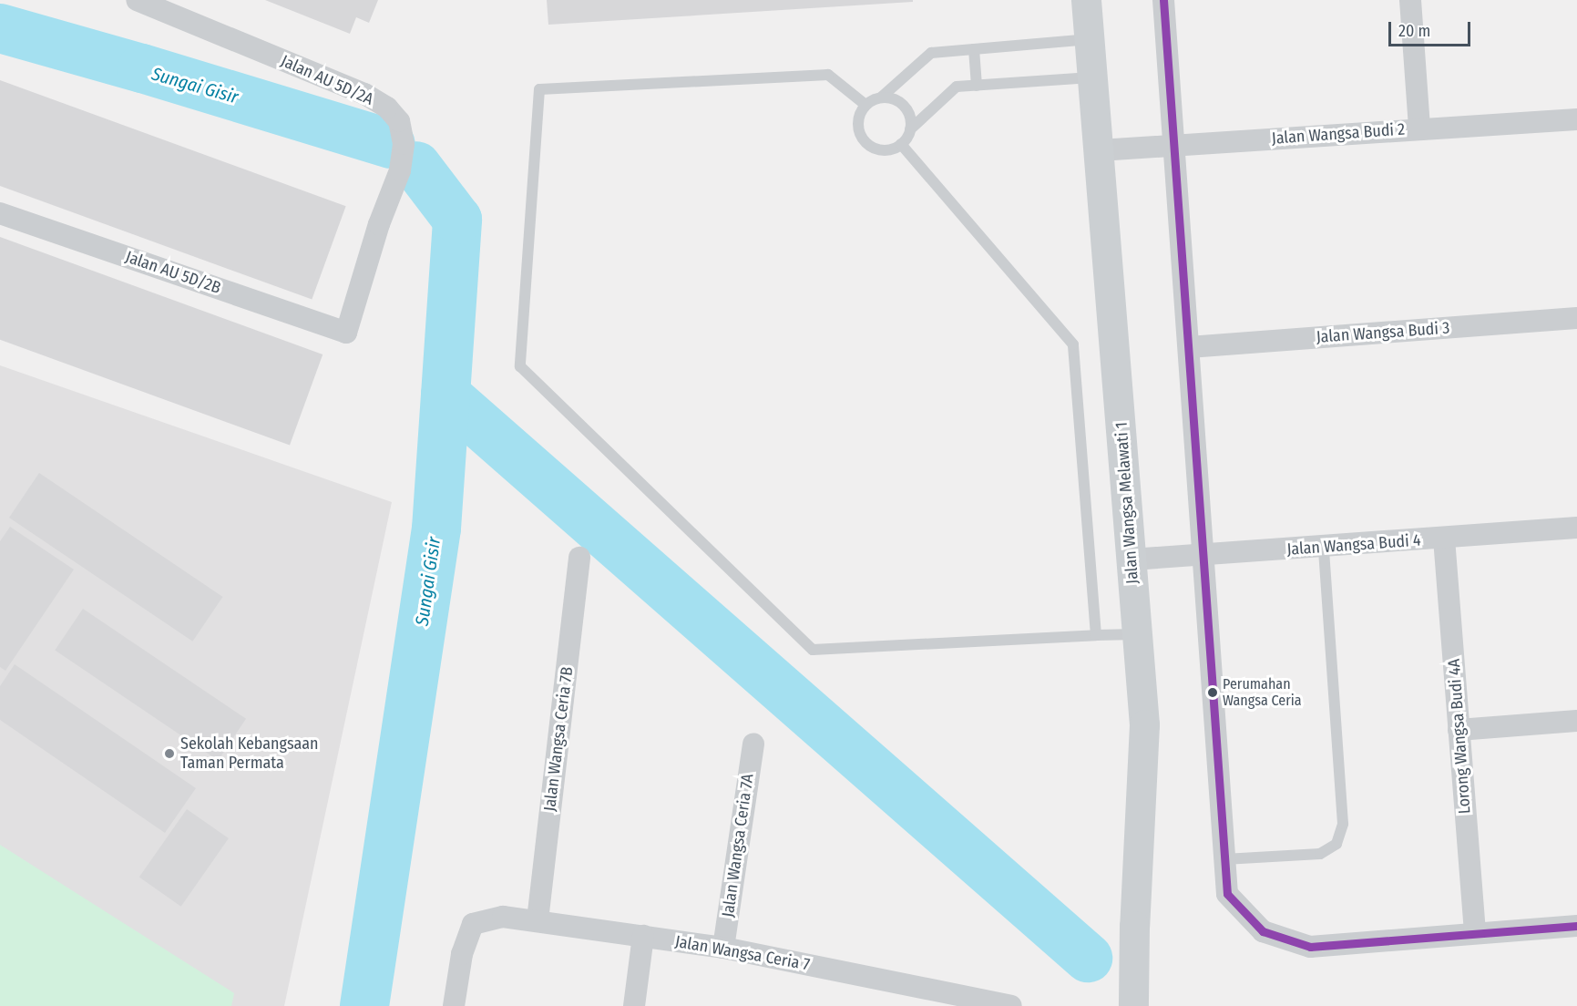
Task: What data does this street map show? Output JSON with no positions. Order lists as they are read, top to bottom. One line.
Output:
{"streets":{"street":["Jalan AU 5D/2A","Jalan Wangsa Budi 2","Jalan AU 5D/2B","Jalan Wangsa Budi 3","Jalan Wangsa Melawati 1","Jalan Wangsa Budi 4","Lorong Wangsa Budi 4A","Jalan Wangsa Ceria 7B","Jalan Wangsa Ceria 7A","Jalan Wangsa Ceria 7"]},"crossings":[["Jalan AU 5D/2A","Jalan AU 5D/2B"],["Jalan Wangsa Budi 2","Jalan Wangsa Melawati 1"],["Jalan Wangsa Melawati 1","Jalan Wangsa Budi 4"],["Jalan Wangsa Budi 4","Lorong Wangsa Budi 4A"],["Jalan Wangsa Ceria 7B","Jalan Wangsa Ceria 7"],["Jalan Wangsa Ceria 7A","Jalan Wangsa Ceria 7"]],"water":["Sungai Gisir"],"places":["Perumahan Wangsa Ceria","Sekolah Kebangsaan Taman Permata"],"scale_bar":"20 m"}
